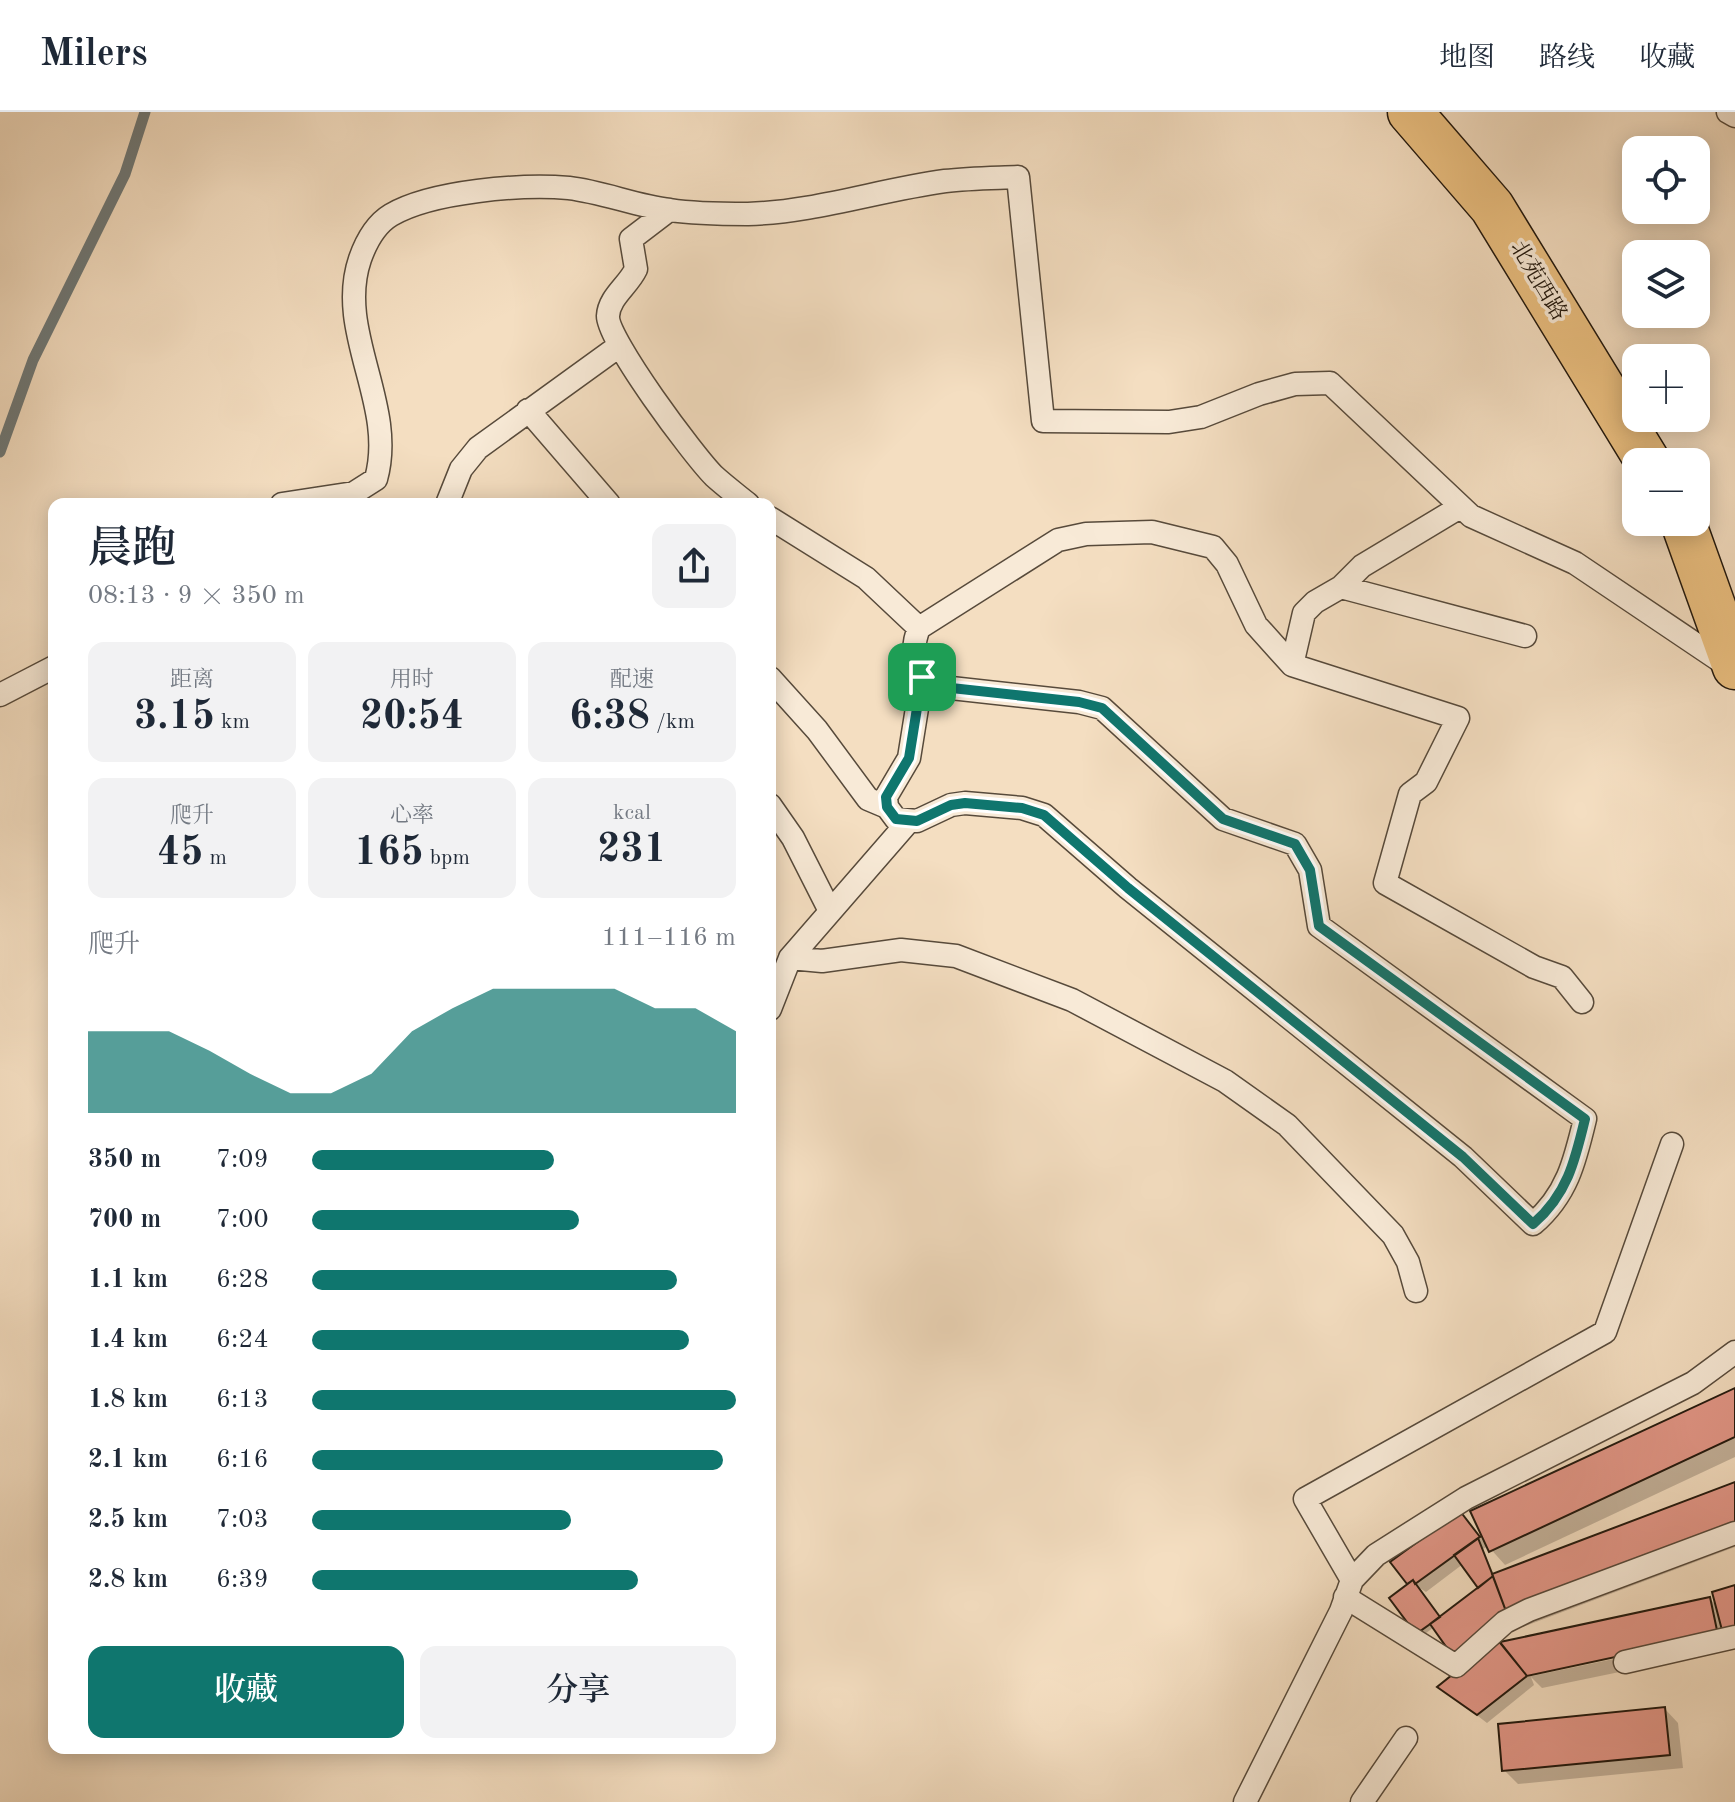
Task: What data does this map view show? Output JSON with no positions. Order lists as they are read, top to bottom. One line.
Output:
{"streets":{"main road":["北苑西路"]},"page":{"header":"Milers","nav":["地图","路线","收藏"],"map_buttons":["+","−"],"heading":["晨跑","08:13 · 9 × 350 m"],"stats":[["距离","3.15 km"],["用时","20:54"],["配速","6:38 /km"],["爬升","45 m"],["心率","165 bpm"],["kcal","231"]],"chart":["爬升","111–116 m"],"list":[{"name":"350 m","note":"7:09"},{"name":"700 m","note":"7:00"},{"name":"1.1 km","note":"6:28"},{"name":"1.4 km","note":"6:24"},{"name":"1.8 km","note":"6:13"},{"name":"2.1 km","note":"6:16"},{"name":"2.5 km","note":"7:03"},{"name":"2.8 km","note":"6:39"}],"buttons":["收藏","分享"]}}
